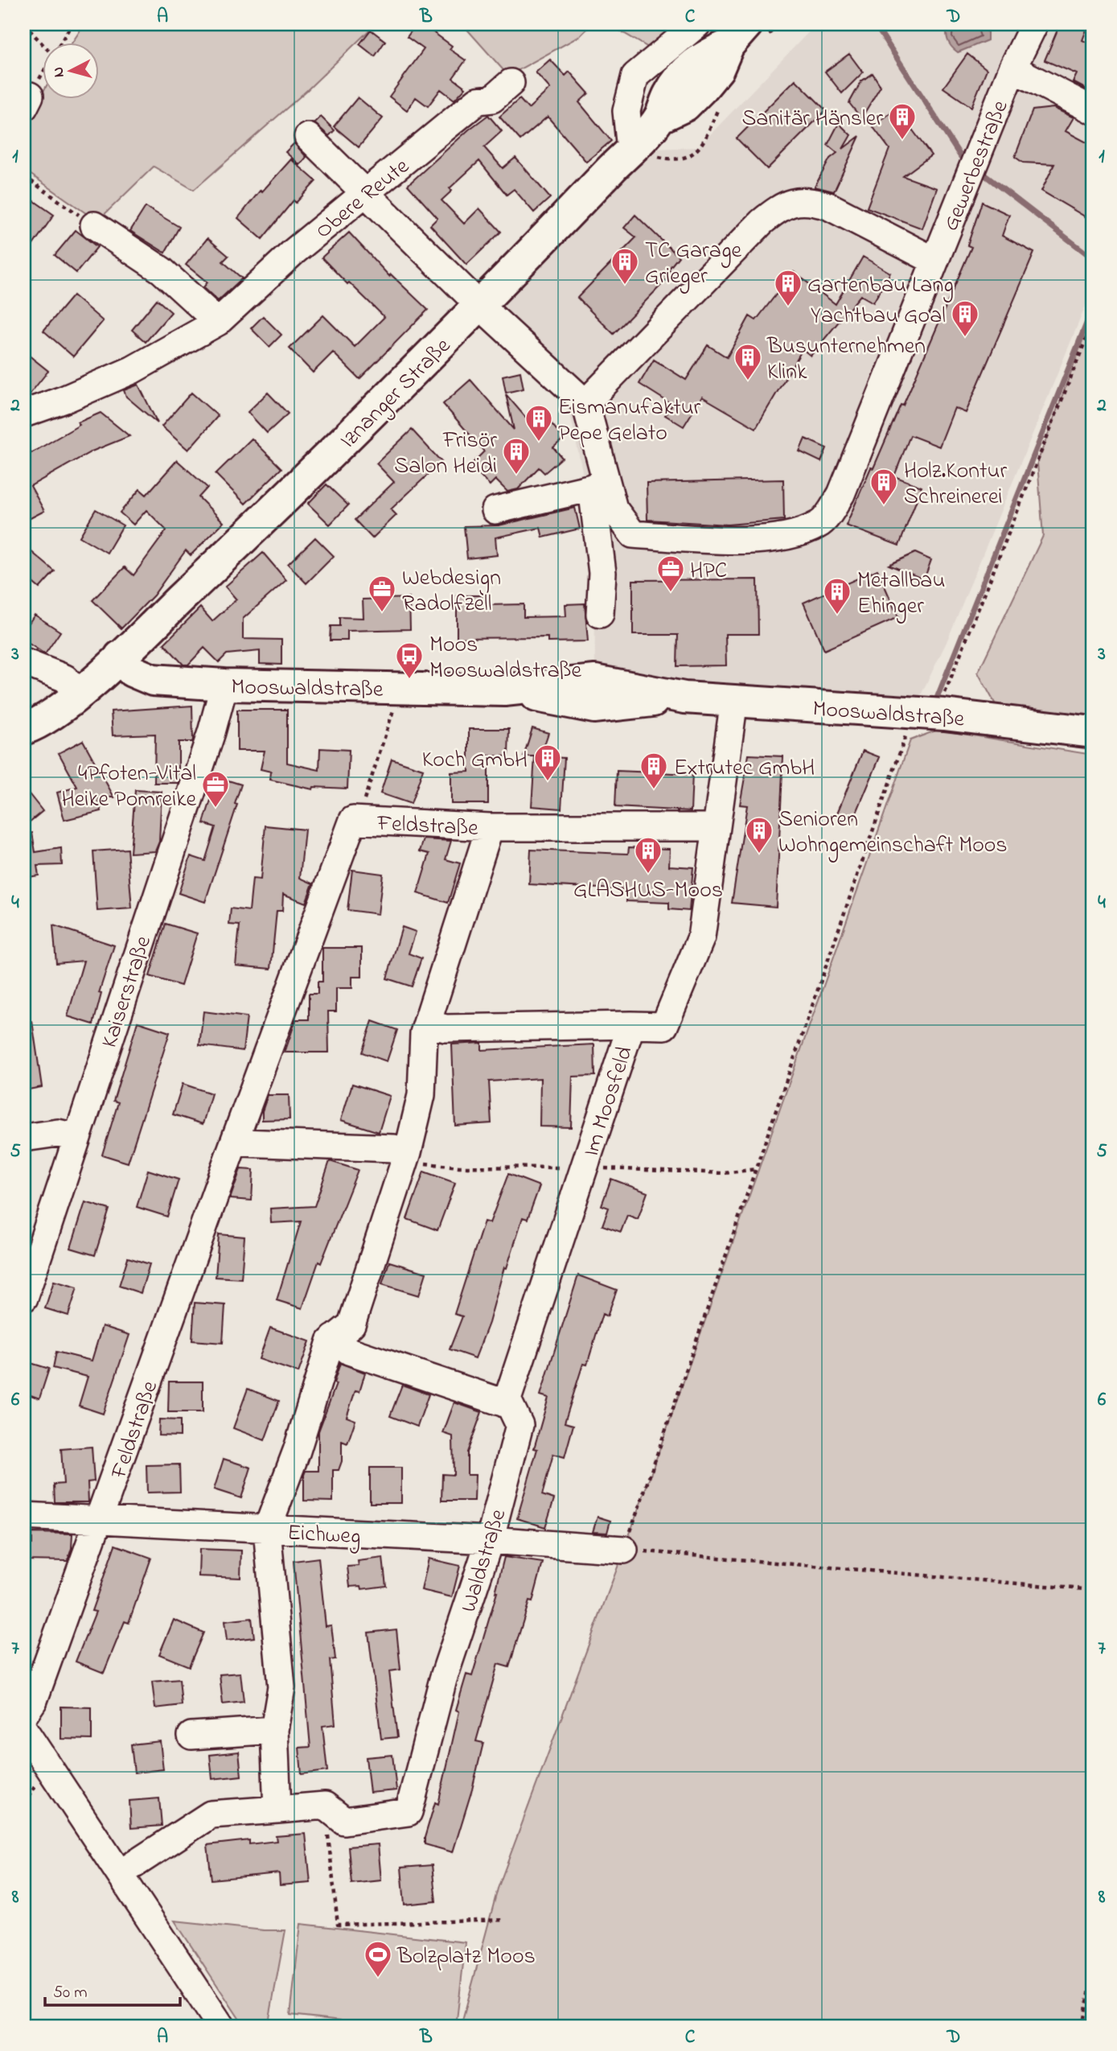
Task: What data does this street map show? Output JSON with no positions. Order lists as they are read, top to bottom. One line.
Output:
{"streets":{"main road":["Iznanger Straße","Mooswaldstraße"],"street":["Gewerbestraße","Obere Reute","Feldstraße","Kaiserstraße","Im Moosfeld","Eichweg","Waldstraße"]},"crossings":[["Iznanger Straße","Mooswaldstraße"],["Mooswaldstraße","Kaiserstraße"],["Feldstraße","Im Moosfeld"],["Feldstraße","Eichweg"],["Im Moosfeld","Waldstraße"],["Eichweg","Waldstraße"]],"places":{"building":["Sanitär Hänsler","TC Garage Grieger","Gartenbau Lang","Yachtbau Goal","Busunternehmen Klink","Eismanufaktur Pepe Gelato","Frisör Salon Heidi","Holz.Kontur Schreinerei","Metallbau Ehinger","Koch GmbH","Extrutec GmbH","Senioren Wohngemeinschaft Moos","GLASHUS-Moos"],"office":["HPC","Webdesign Radolfzell","4Pfoten-Vital Heike Pomreike"],"bus stop":["Moos Mooswaldstraße"],"sports":["Bolzplatz Moos"]},"scale_bar":"50 m","north":"left","grid":{"columns":["A","B","C","D"],"rows":["1","2","3","4","5","6","7","8"]}}
